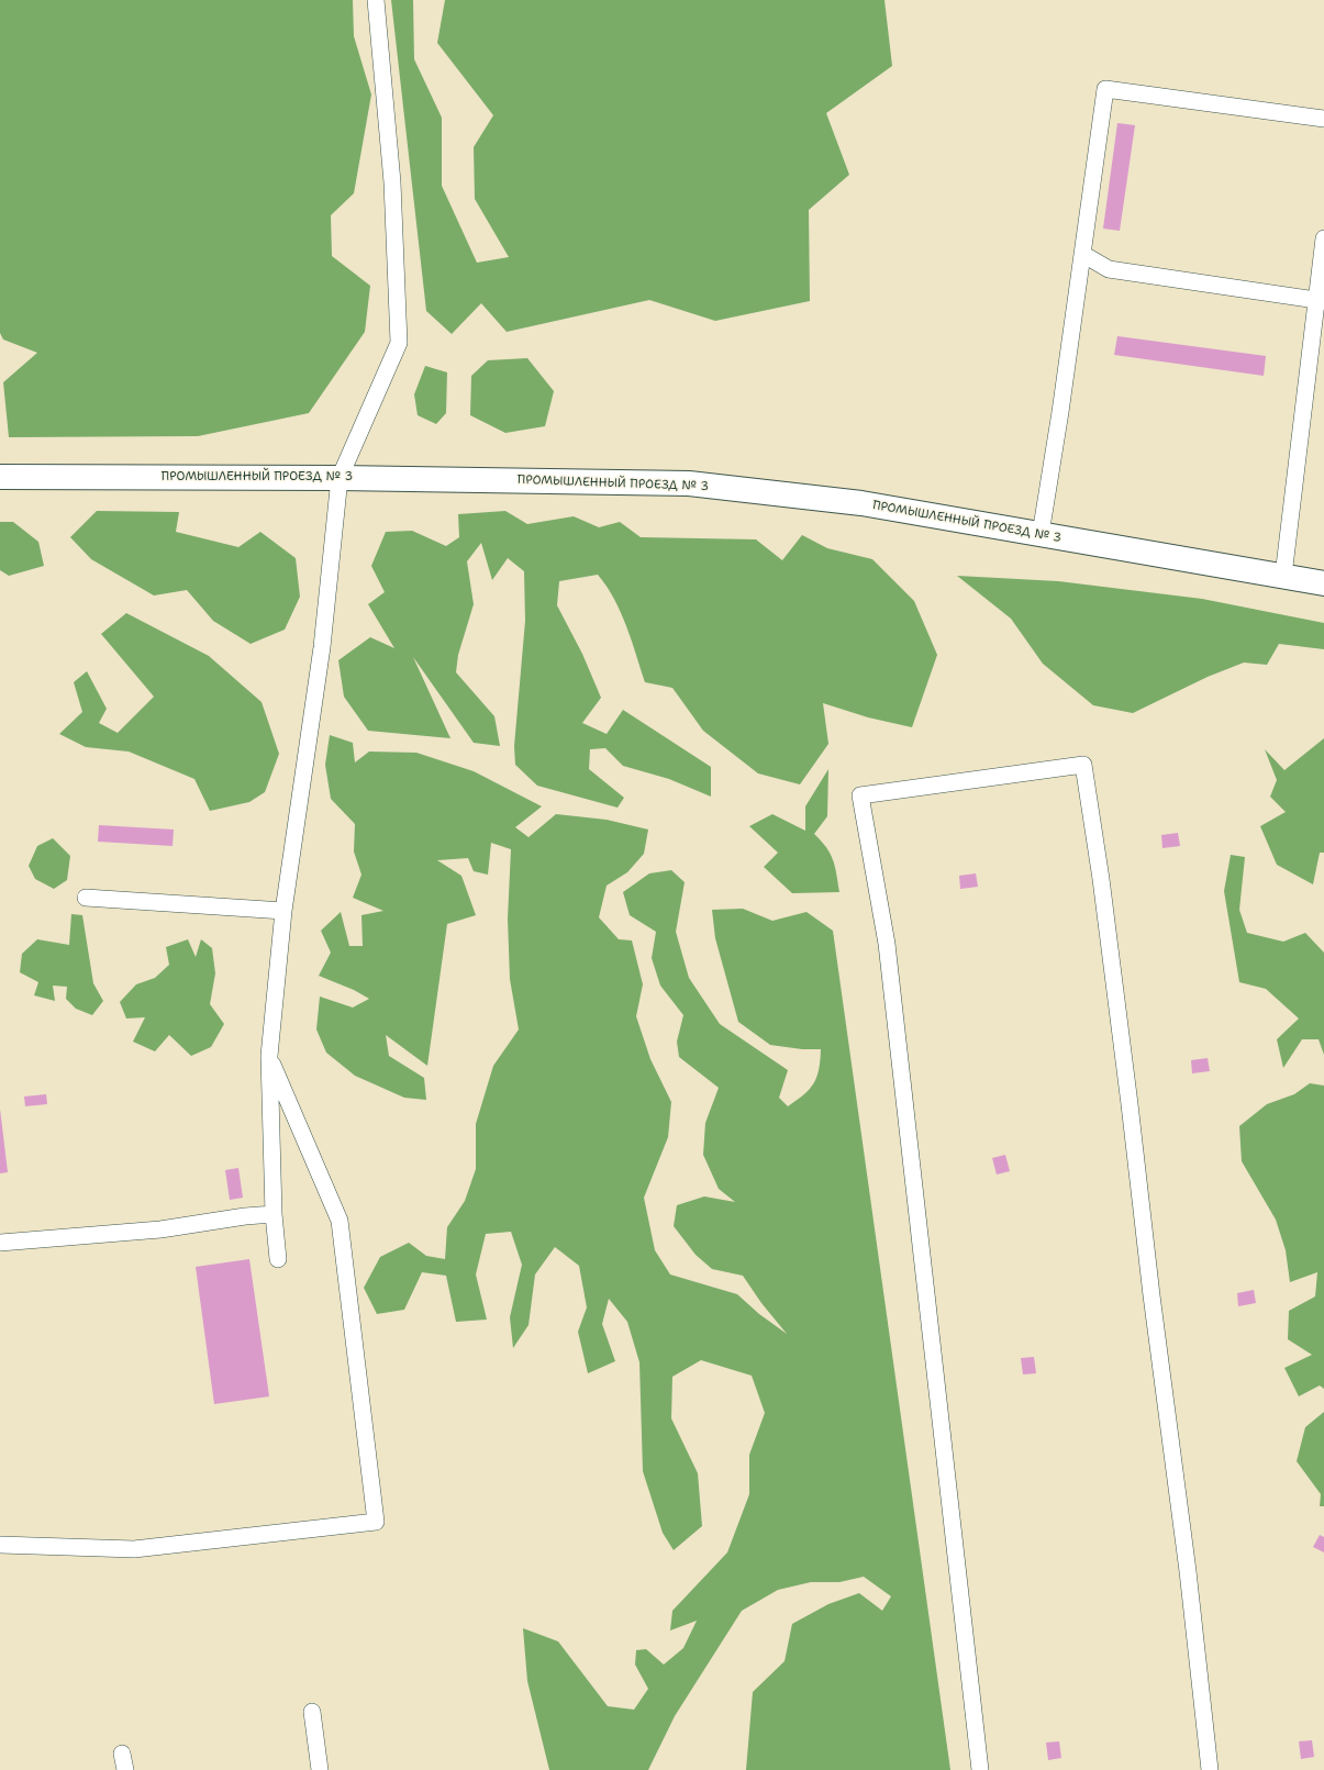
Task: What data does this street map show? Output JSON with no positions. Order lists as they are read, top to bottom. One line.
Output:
{"streets":{"street":["ПРОМЫШЛЕННЫЙ ПРОЕЗД № 3"]}}
